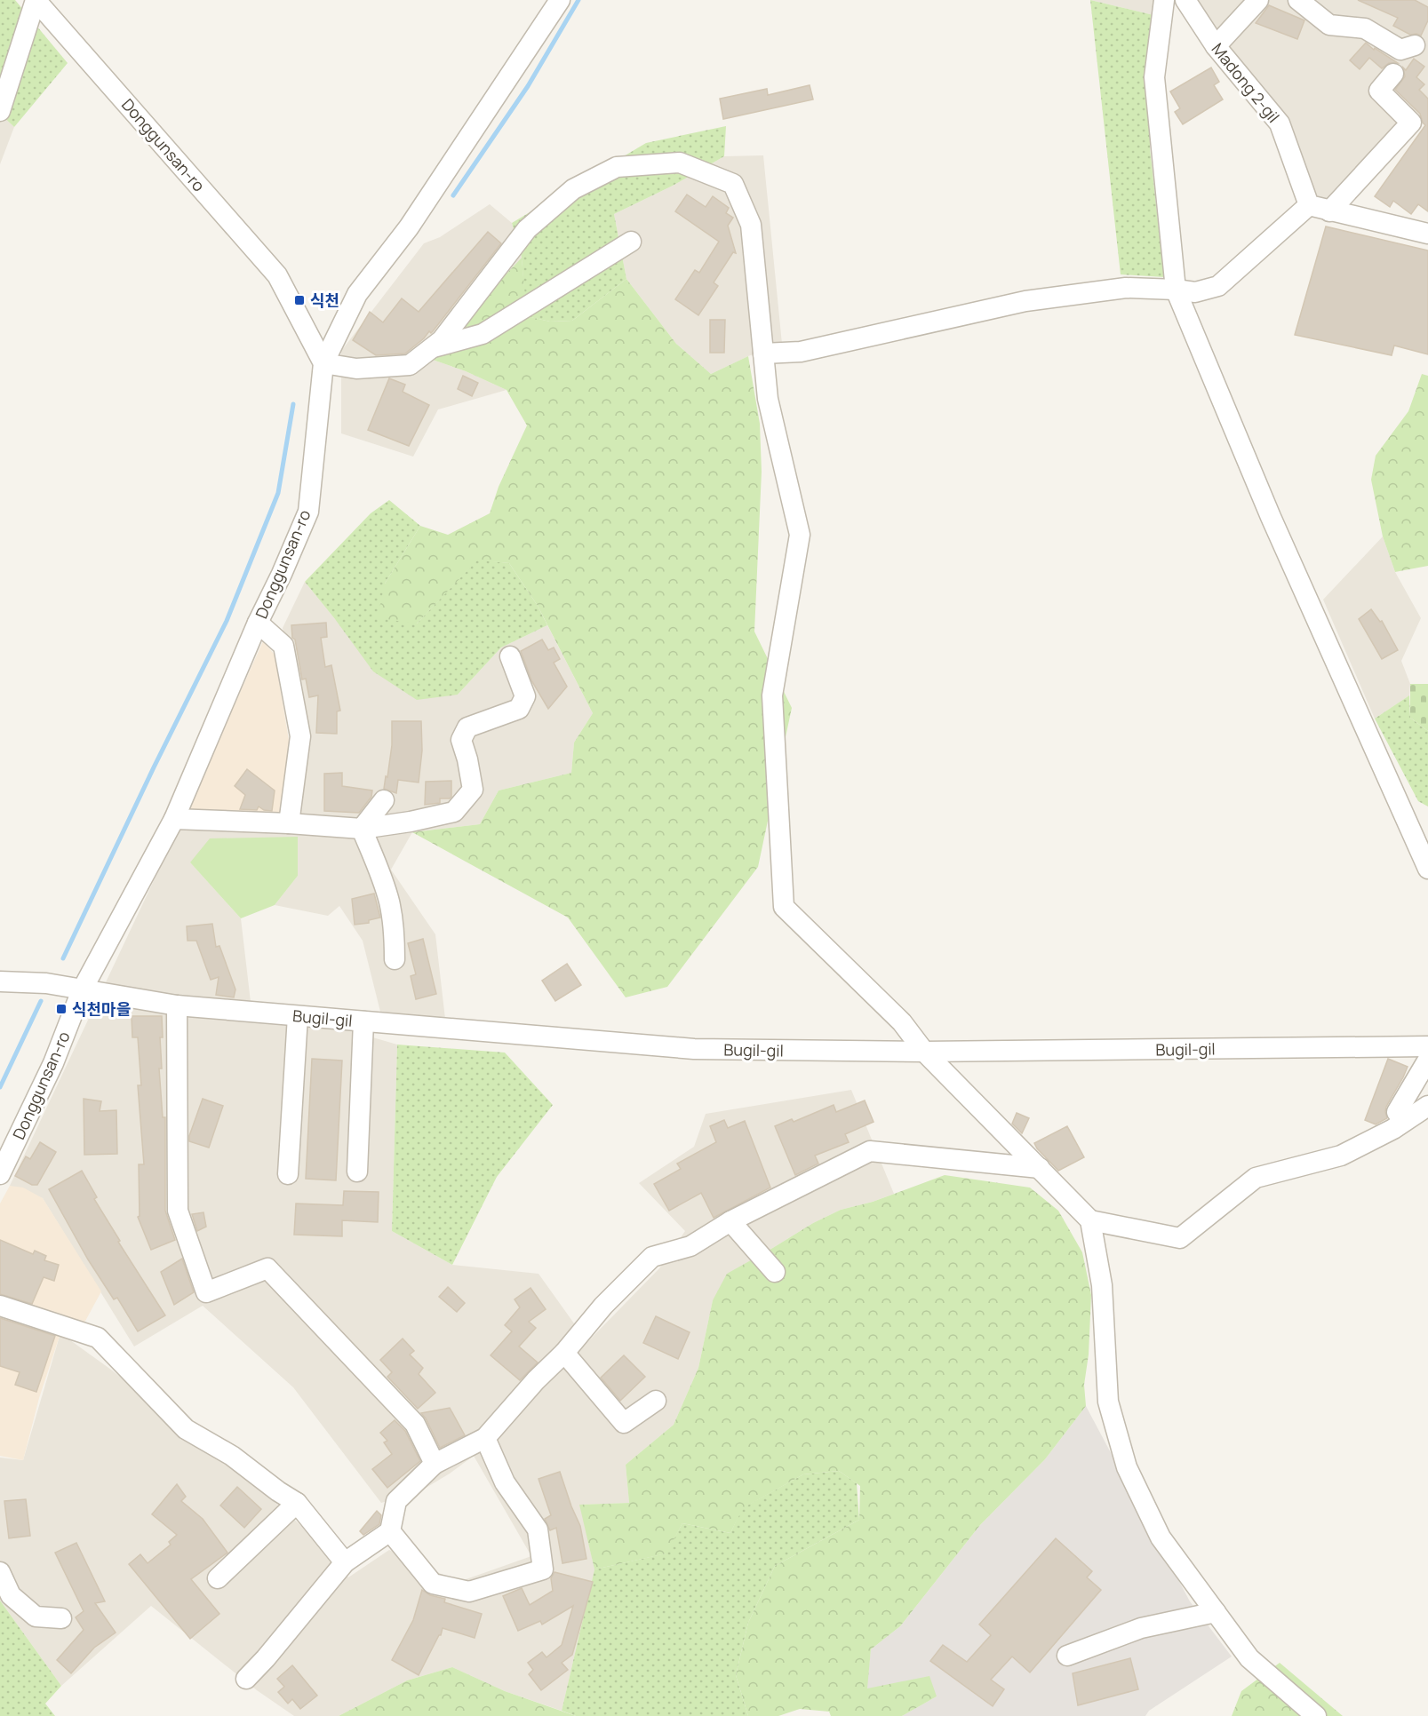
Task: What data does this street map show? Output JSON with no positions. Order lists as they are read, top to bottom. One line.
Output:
{"streets":{"street":["Madong 2-gil","Donggunsan-ro","Bugil-gil"]},"crossings":[["Donggunsan-ro","Bugil-gil"]],"places":{"transit":["식천","식천마을"]}}
